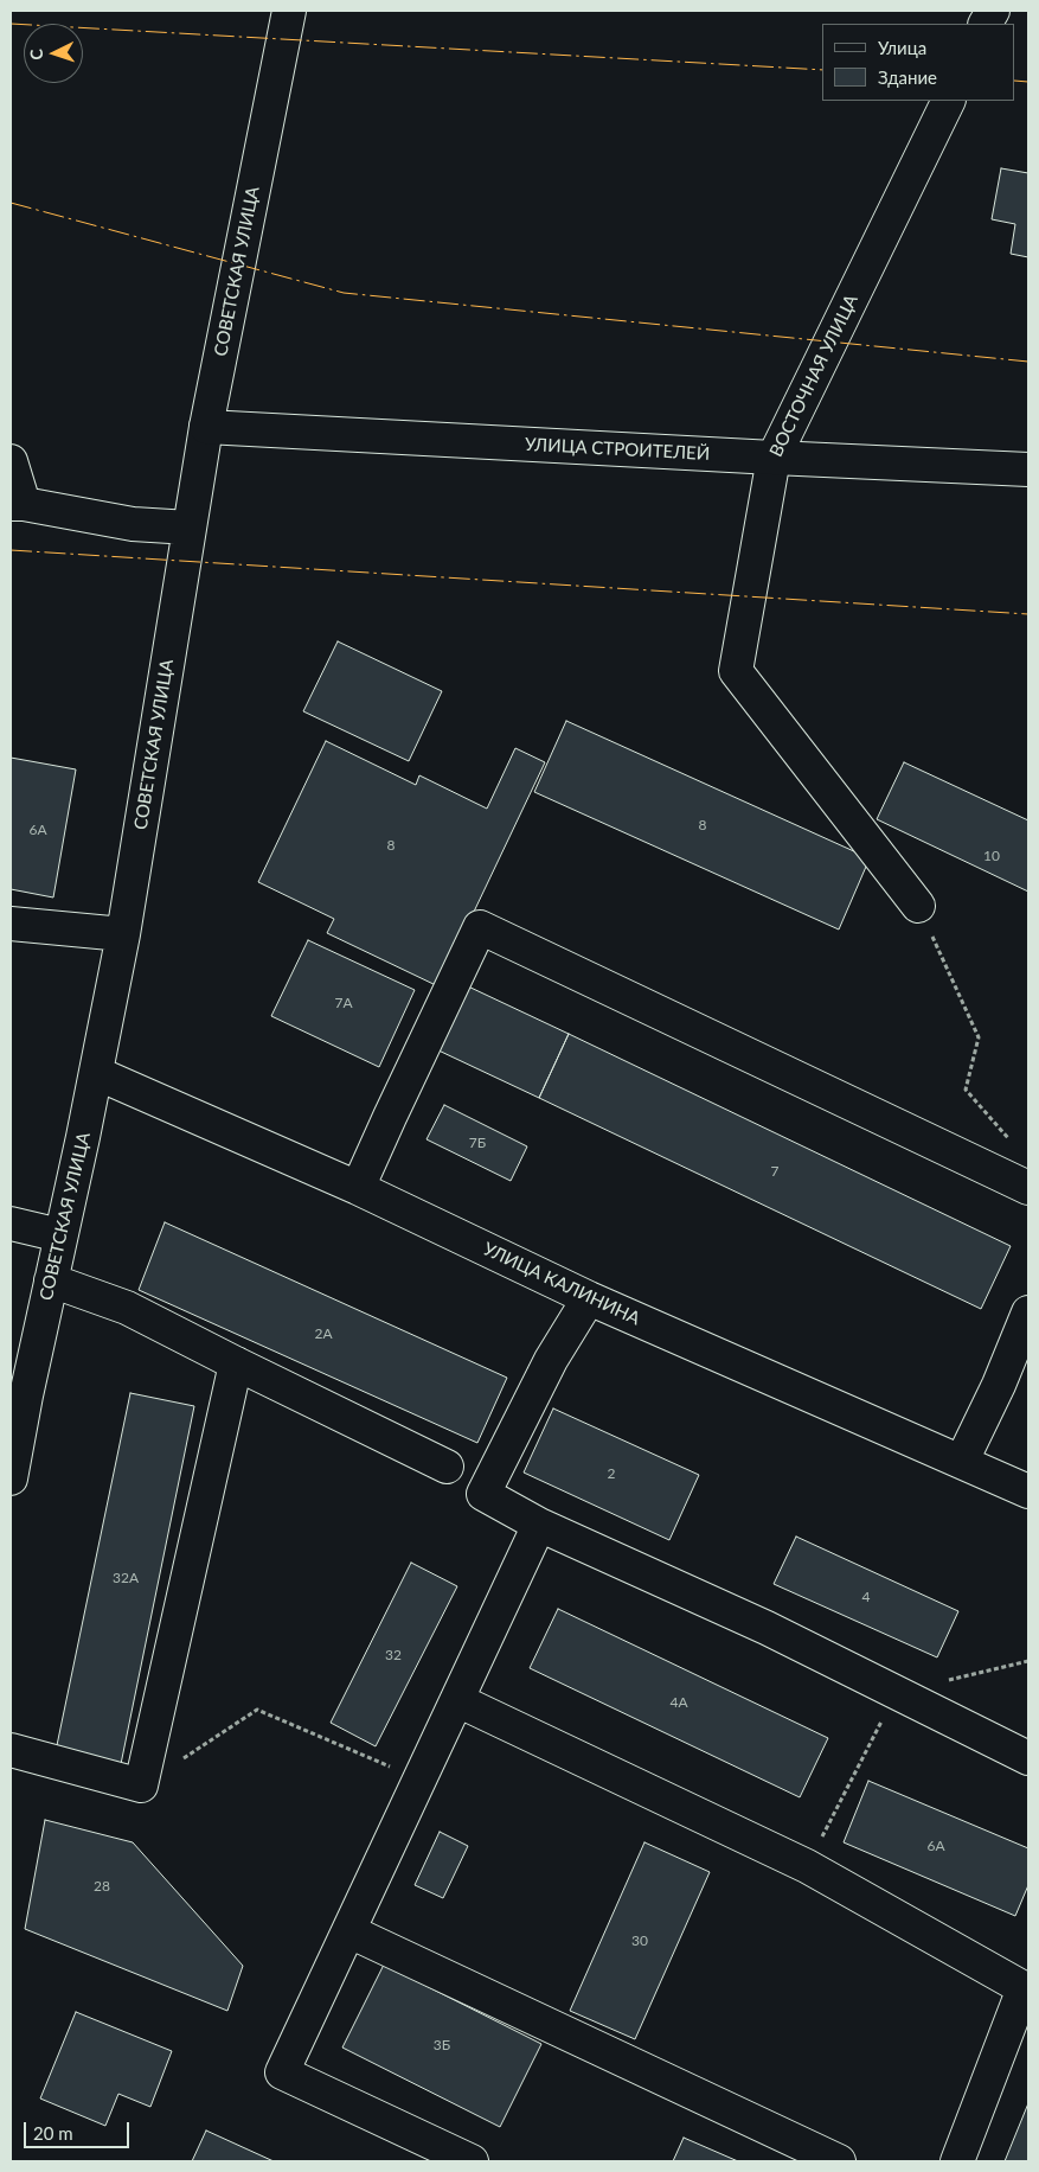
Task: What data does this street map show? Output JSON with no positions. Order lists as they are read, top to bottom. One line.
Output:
{"streets":{"street":["СОВЕТСКАЯ УЛИЦА","ВОСТОЧНАЯ УЛИЦА","УЛИЦА СТРОИТЕЛЕЙ","УЛИЦА КАЛИНИНА"]},"crossings":[["СОВЕТСКАЯ УЛИЦА","УЛИЦА СТРОИТЕЛЕЙ"],["СОВЕТСКАЯ УЛИЦА","УЛИЦА КАЛИНИНА"],["ВОСТОЧНАЯ УЛИЦА","УЛИЦА СТРОИТЕЛЕЙ"]],"house_numbers":["8","6А","8","10","7А","7Б","7","2А","2","32А","4","32","4А","6А","28","30","3Б"],"legend":["Улица","Здание"],"scale_bar":"20 m","north":"left"}
